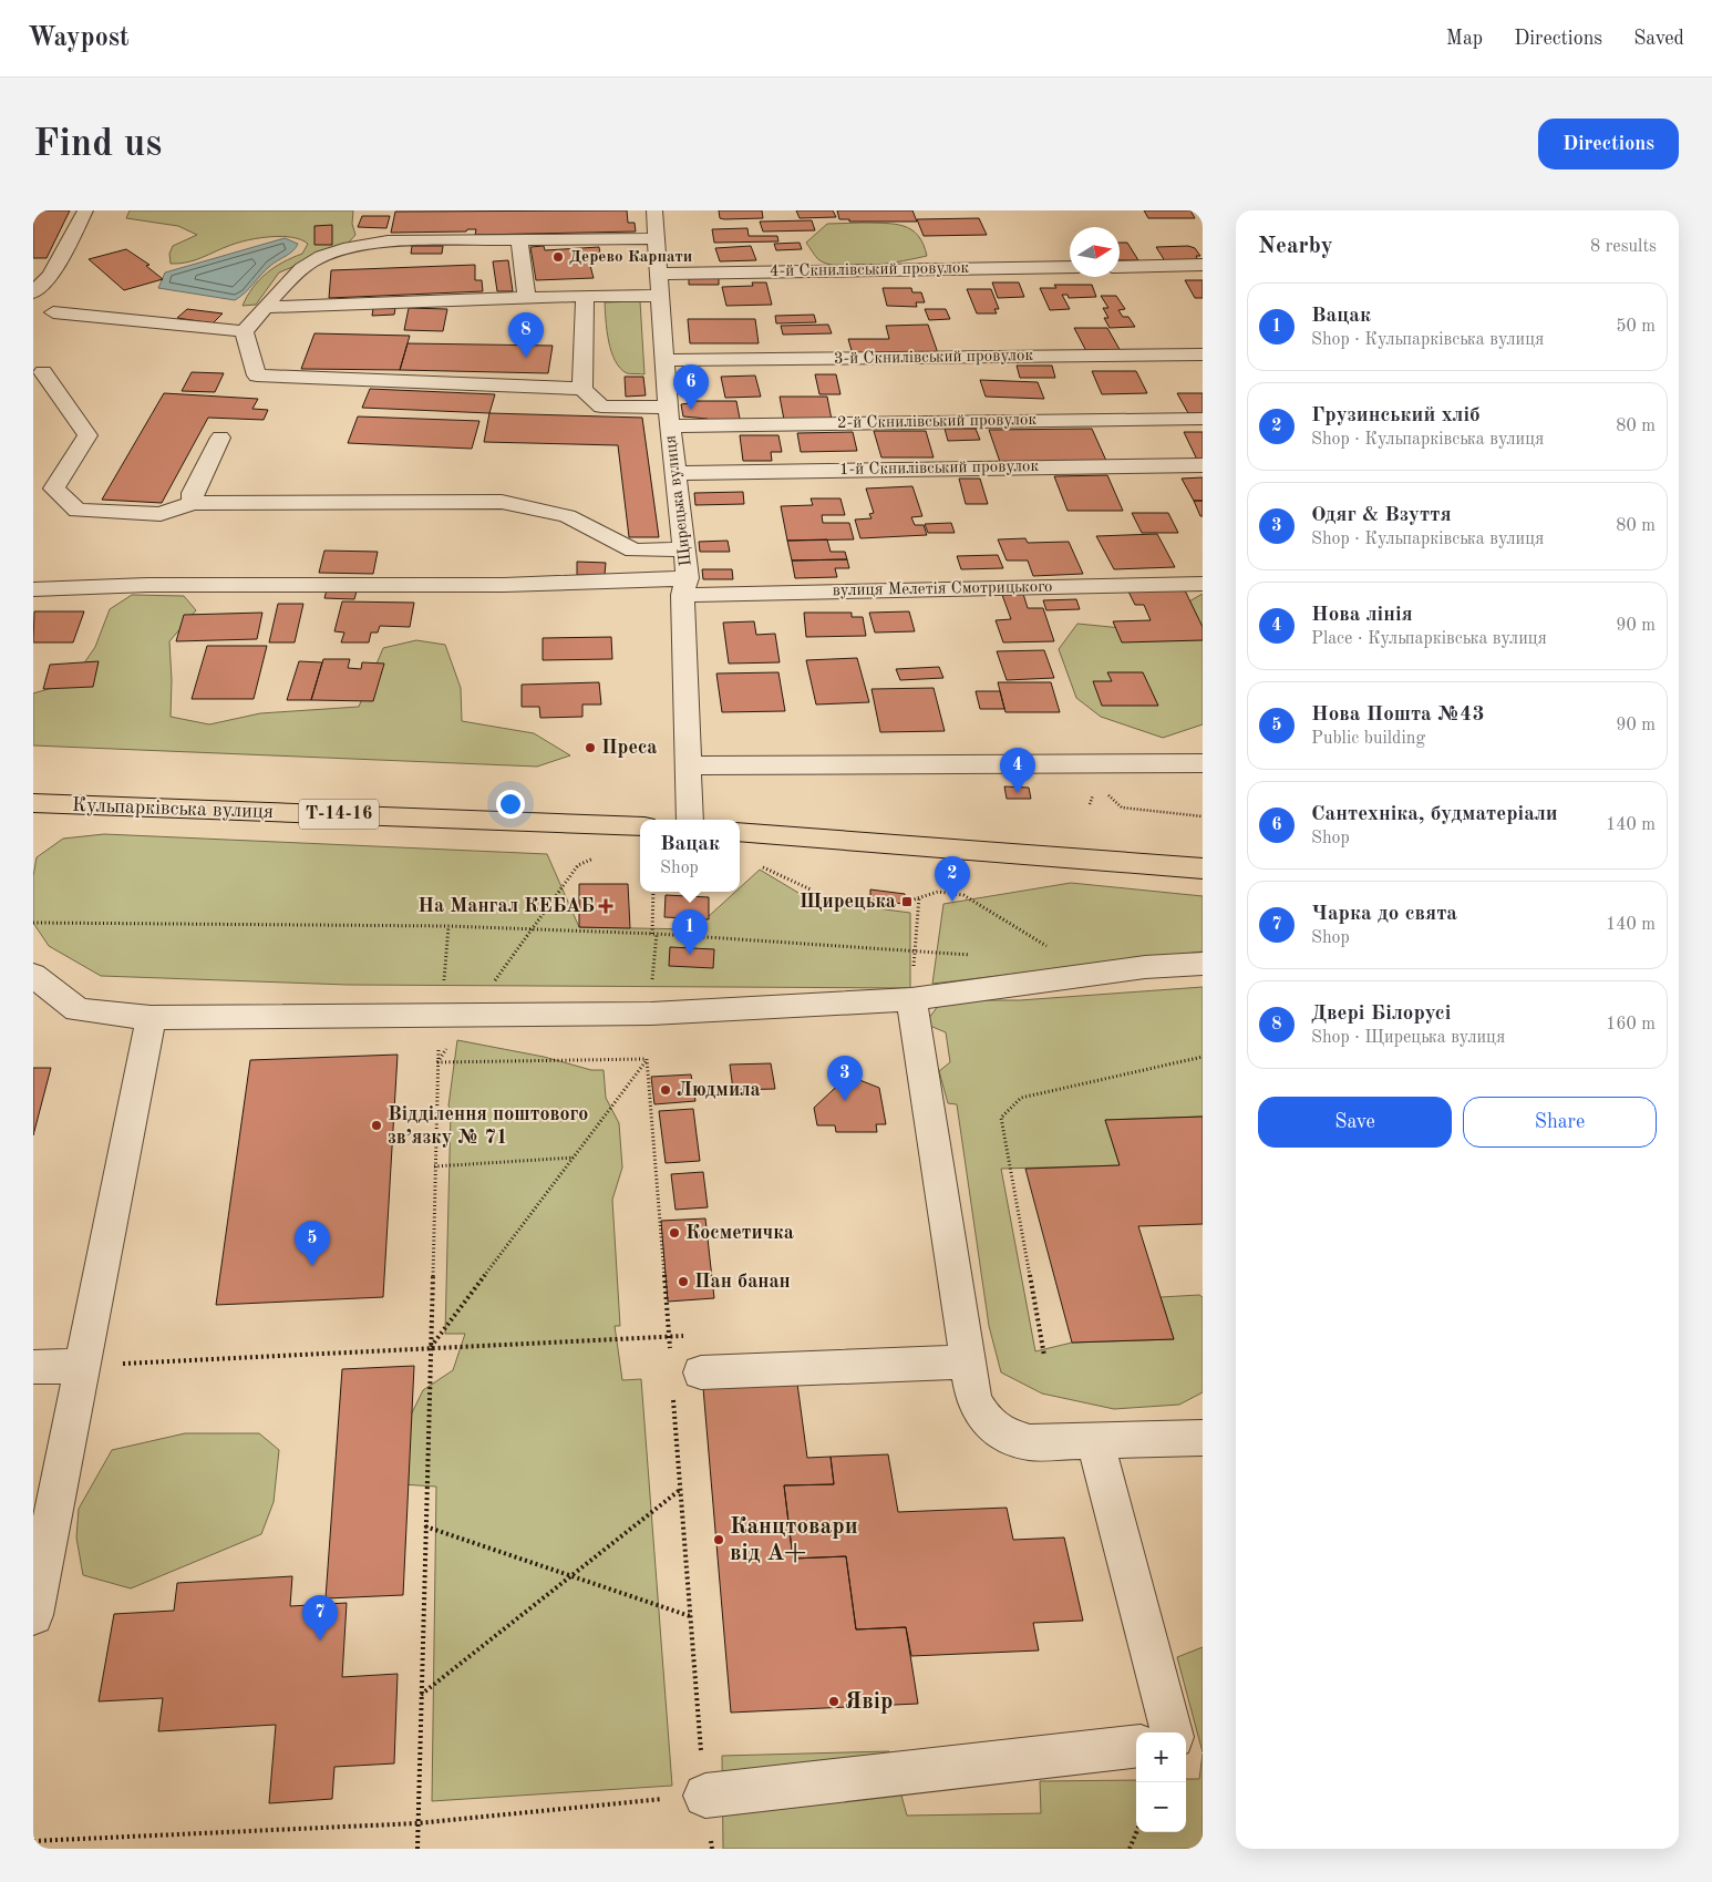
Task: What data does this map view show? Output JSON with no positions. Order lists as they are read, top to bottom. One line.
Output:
{"streets":{"main road":["Кульпарківська вулиця","Т-14-16"],"street":["4-й Скнилівський провулок","3-й Скнилівський провулок","2-й Скнилівський провулок","1-й Скнилівський провулок","Щирецька вулиця","вулиця Мелетія Смотрицького"]},"crossings":[["4-й Скнилівський провулок","Щирецька вулиця"],["3-й Скнилівський провулок","Щирецька вулиця"],["2-й Скнилівський провулок","Щирецька вулиця"],["1-й Скнилівський провулок","Щирецька вулиця"],["Щирецька вулиця","вулиця Мелетія Смотрицького"]],"places":{"other":["Дерево Карпати","Преса","Людмила","Відділення поштового зв’язку № 71","Косметичка","Пан банан","Канцтовари від А+","Явір"],"transit":["Щирецька"],"health":["На Мангал КЕБАБ"]},"north":"right","page":{"header":"Waypost","nav":["Map","Directions","Saved"],"buttons":["Directions",["Save","Share"]],"title":"Find us","heading":["Nearby","8 results"],"list":[{"mark":"1","name":"Вацак","note":"Shop · Кульпарківська вулиця","value":"50 m"},{"mark":"2","name":"Грузинський хліб","note":"Shop · Кульпарківська вулиця","value":"80 m"},{"mark":"3","name":"Одяг & Взуття","note":"Shop · Кульпарківська вулиця","value":"80 m"},{"mark":"4","name":"Нова лінія","note":"Place · Кульпарківська вулиця","value":"90 m"},{"mark":"5","name":"Нова Пошта №43","note":"Public building","value":"90 m"},{"mark":"6","name":"Сантехніка, будматеріали","note":"Shop","value":"140 m"},{"mark":"7","name":"Чарка до свята","note":"Shop","value":"140 m"},{"mark":"8","name":"Двері Білорусі","note":"Shop · Щирецька вулиця","value":"160 m"}],"pins":["8","6","4","2","1","3","5","7"],"popup":["Вацак","Shop"],"map_buttons":["+","−"]}}
